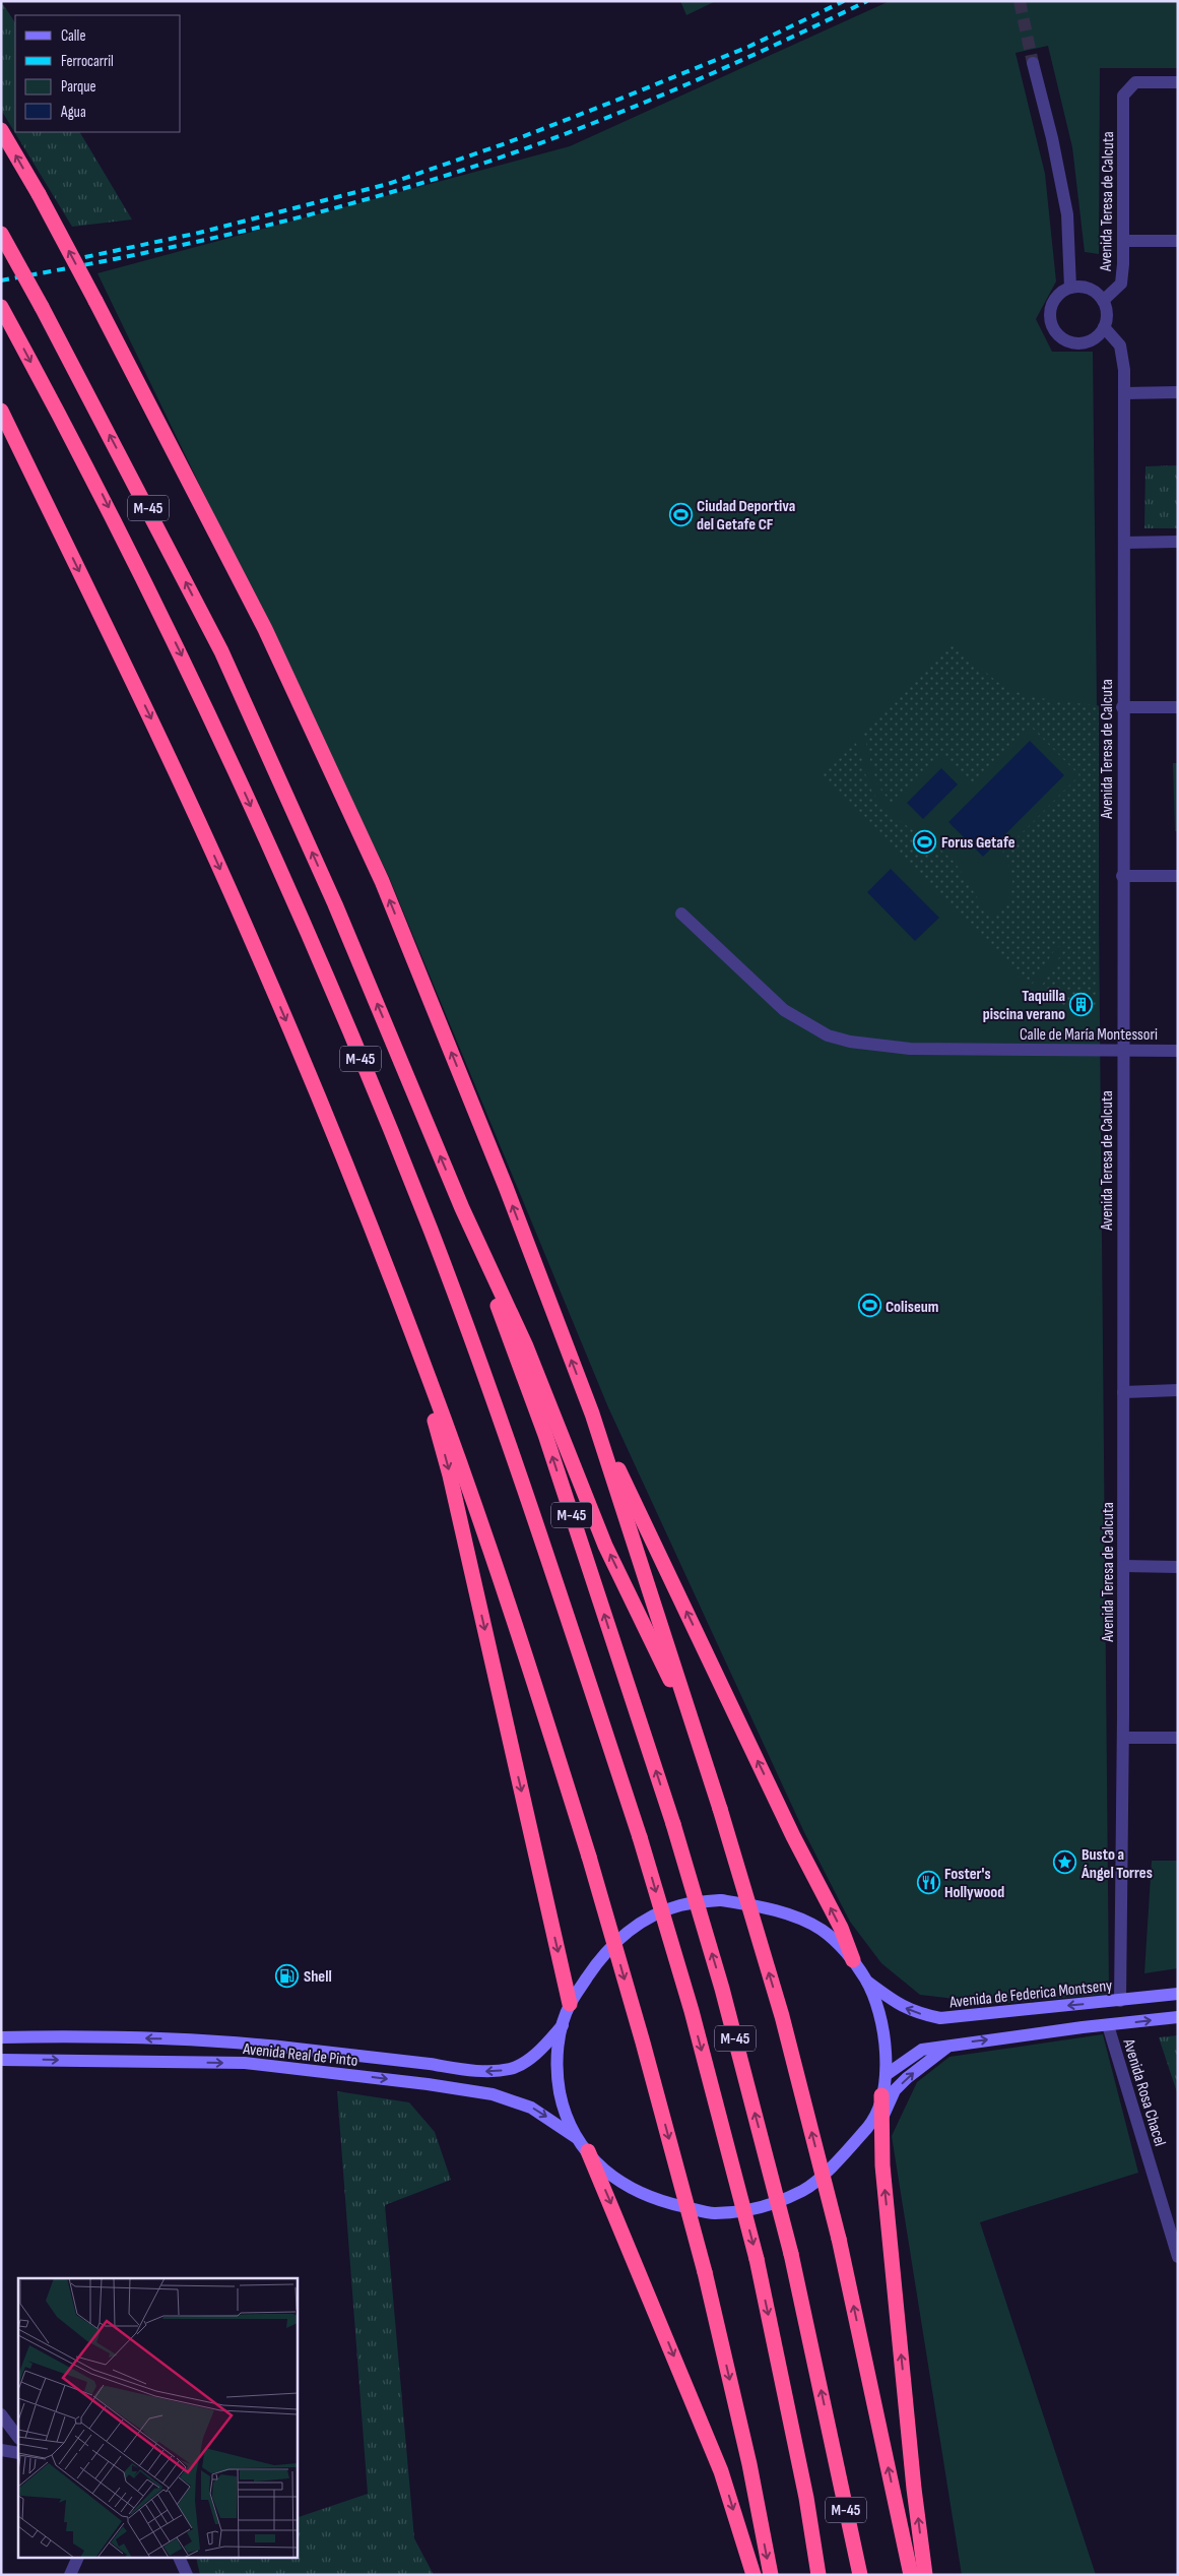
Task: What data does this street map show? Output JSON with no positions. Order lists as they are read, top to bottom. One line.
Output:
{"streets":{"highway":["M-45"],"main road":["Avenida de Federica Montseny","Avenida Real de Pinto"],"street":["Avenida Teresa de Calcuta","Calle de María Montessori","Avenida Rosa Chacel"]},"crossings":[["Avenida Teresa de Calcuta","Calle de María Montessori"],["Avenida Teresa de Calcuta","Avenida de Federica Montseny"]],"places":{"sports":["Ciudad Deportiva del Getafe CF","Forus Getafe","Coliseum"],"building":["Taquilla piscina verano"],"place":["Busto a Ángel Torres"],"restaurant":["Foster's Hollywood"],"fuel station":["Shell"]},"legend":["Calle","Ferrocarril","Parque","Agua"]}
